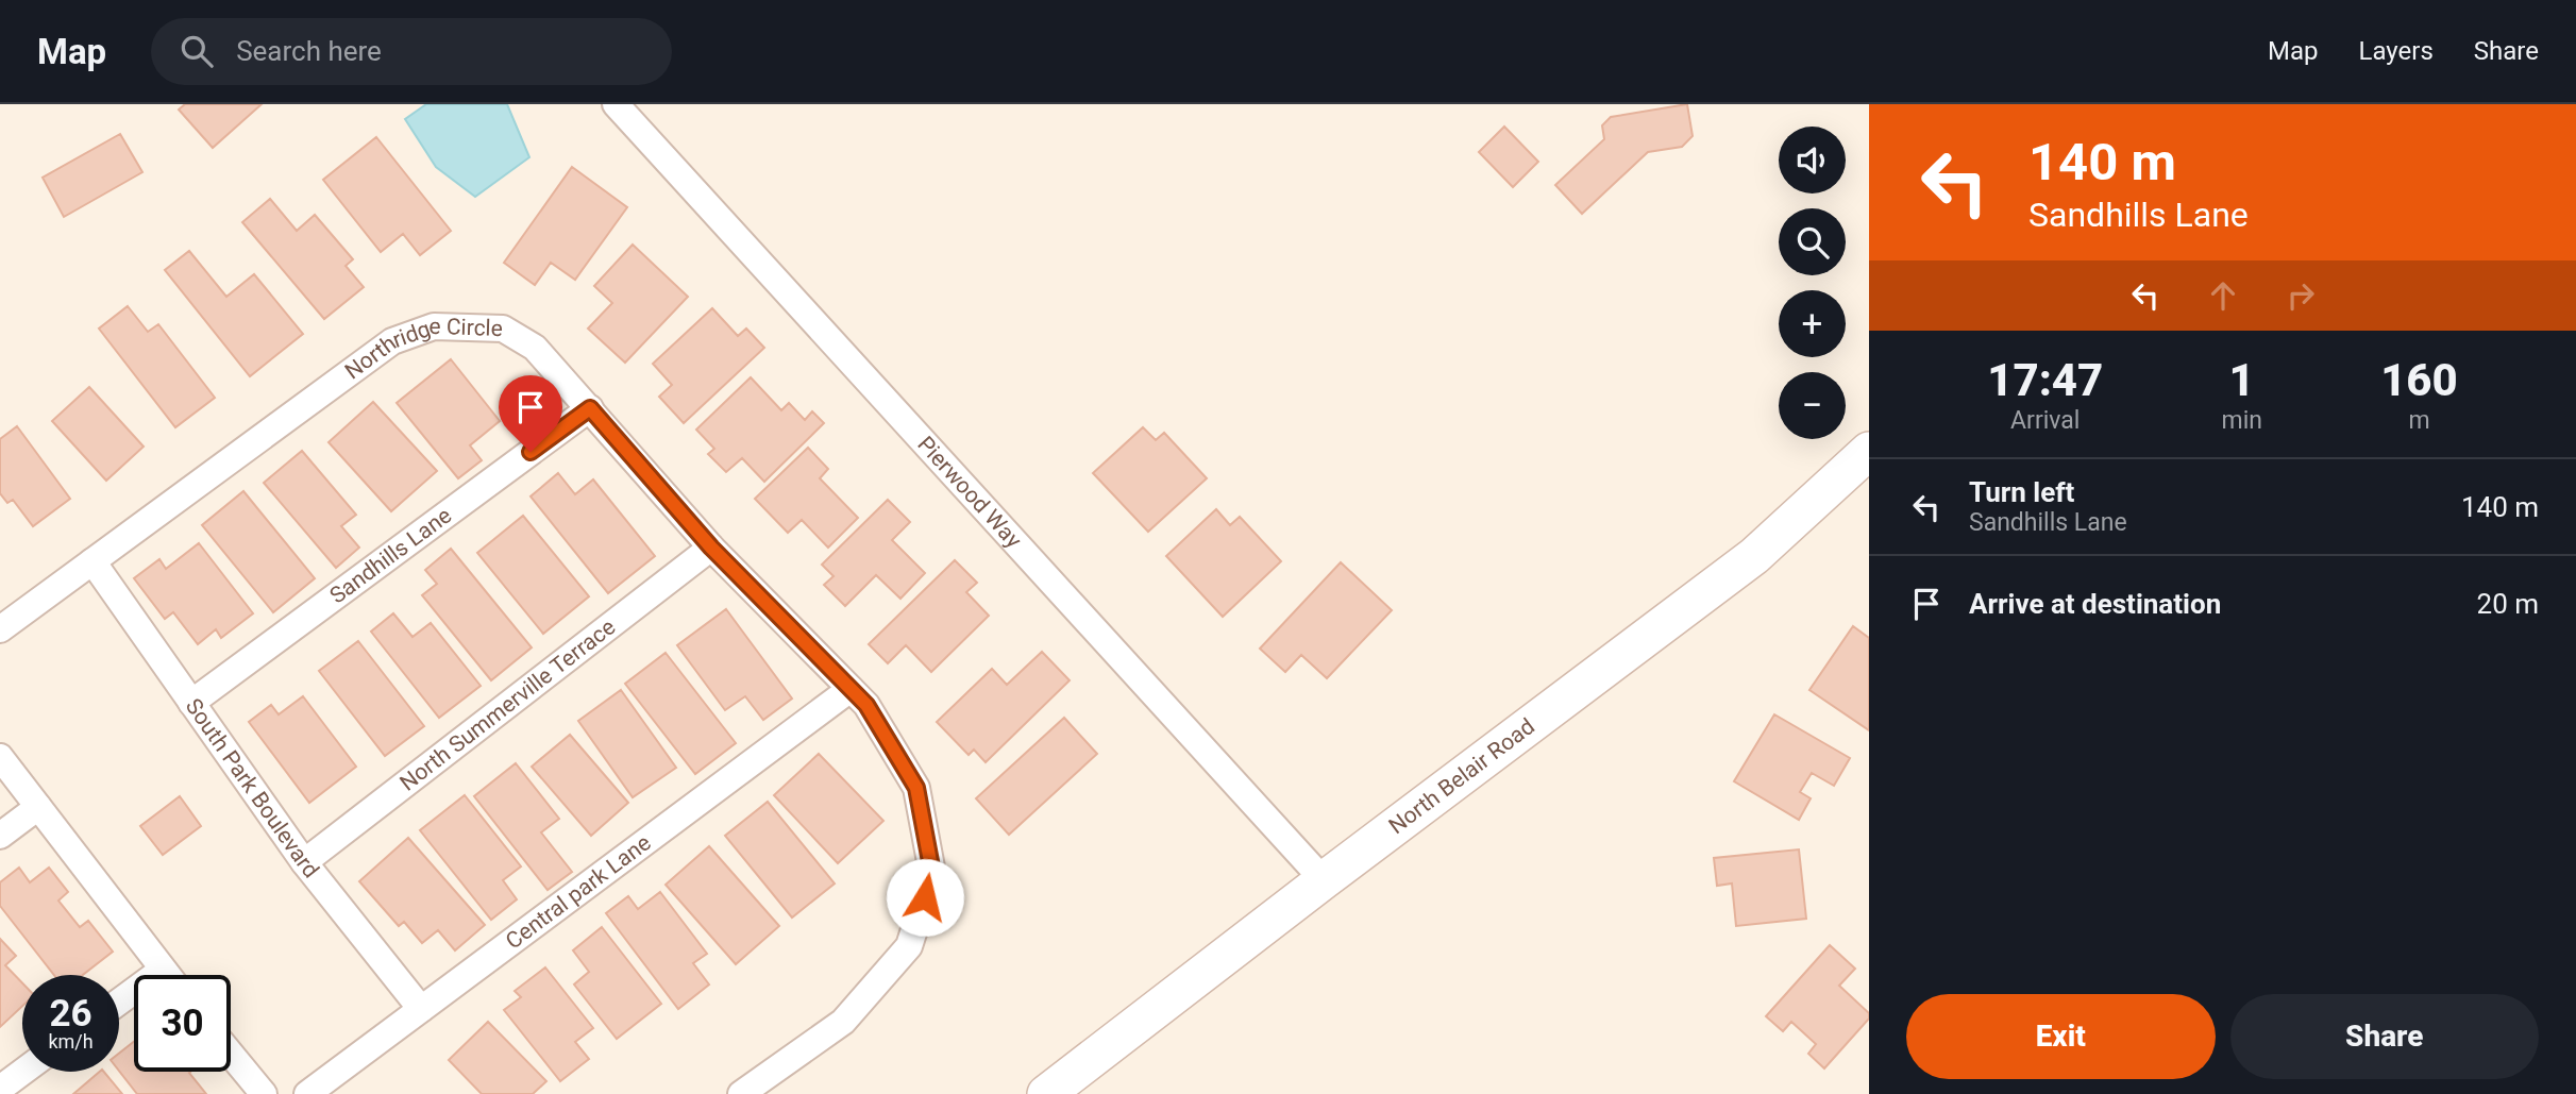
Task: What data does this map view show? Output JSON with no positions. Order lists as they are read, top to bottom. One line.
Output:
{"streets":{"street":["Northridge Circle","Pierwood Way","Sandhills Lane","North Summerville Terrace","North Belair Road","South Park Boulevard","Central park Lane"]},"crossings":[["Northridge Circle","Sandhills Lane"],["Northridge Circle","North Summerville Terrace"],["Northridge Circle","South Park Boulevard"],["Northridge Circle","Central park Lane"],["Pierwood Way","North Belair Road"],["Sandhills Lane","South Park Boulevard"],["North Summerville Terrace","South Park Boulevard"],["South Park Boulevard","Central park Lane"]],"page":{"header":"Map","search":"Search here","nav":["Map","Layers","Share"],"turn":["140 m","Sandhills Lane"],"map_buttons":["+","−"],"eta":["17:47","Arrival","1","min","160","m"],"list":[{"name":"Turn left","note":"Sandhills Lane","value":"140 m"},{"name":"Arrive at destination","value":"20 m"}],"speed":"26 km/h","limit":"30","buttons":["Exit","Share"]}}
